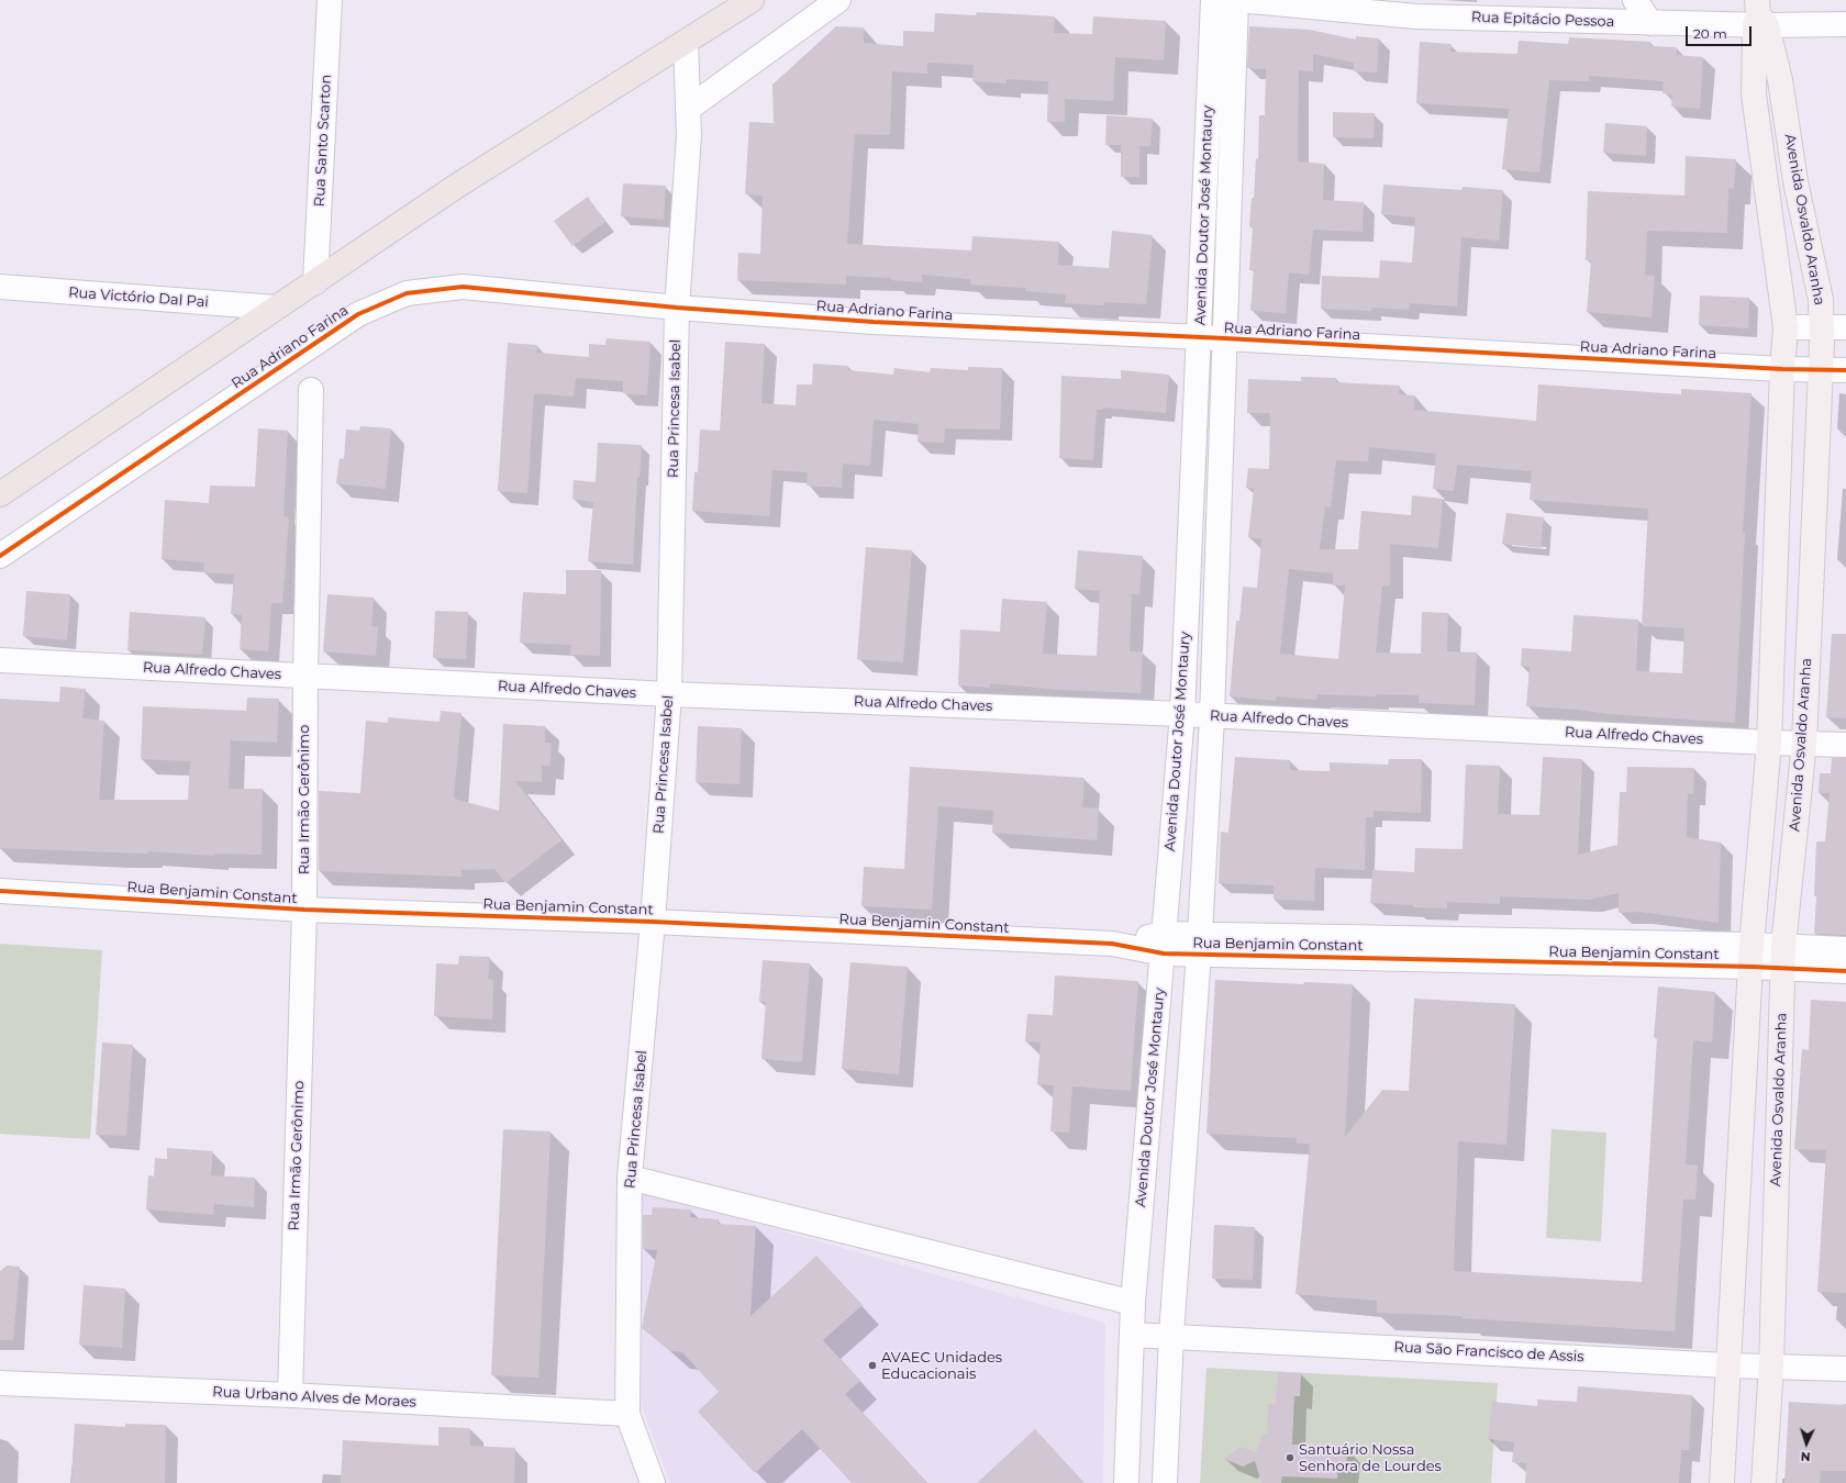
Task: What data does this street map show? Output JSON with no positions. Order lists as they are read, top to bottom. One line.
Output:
{"streets":{"main road":["Avenida Osvaldo Aranha"],"street":["Rua Epitácio Pessoa","Rua Santo Scarton","Avenida Doutor José Montaury","Rua Victório Dal Pai","Rua Adriano Farina","Rua Princesa Isabel","Rua Alfredo Chaves","Rua Irmão Gerônimo","Rua Benjamin Constant","Rua São Francisco de Assis","Rua Urbano Alves de Moraes"]},"crossings":[["Rua Epitácio Pessoa","Avenida Osvaldo Aranha"],["Avenida Doutor José Montaury","Rua Adriano Farina"],["Avenida Doutor José Montaury","Rua Alfredo Chaves"],["Avenida Doutor José Montaury","Rua Benjamin Constant"],["Avenida Doutor José Montaury","Rua São Francisco de Assis"],["Avenida Osvaldo Aranha","Rua Adriano Farina"],["Avenida Osvaldo Aranha","Rua Alfredo Chaves"],["Avenida Osvaldo Aranha","Rua Benjamin Constant"],["Avenida Osvaldo Aranha","Rua São Francisco de Assis"],["Rua Adriano Farina","Rua Princesa Isabel"],["Rua Princesa Isabel","Rua Alfredo Chaves"],["Rua Princesa Isabel","Rua Benjamin Constant"],["Rua Princesa Isabel","Rua Urbano Alves de Moraes"],["Rua Alfredo Chaves","Rua Irmão Gerônimo"],["Rua Irmão Gerônimo","Rua Benjamin Constant"],["Rua Irmão Gerônimo","Rua Urbano Alves de Moraes"]],"places":["AVAEC Unidades Educacionais","Santuário Nossa Senhora de Lourdes"],"scale_bar":"20 m","north":"bottom"}
